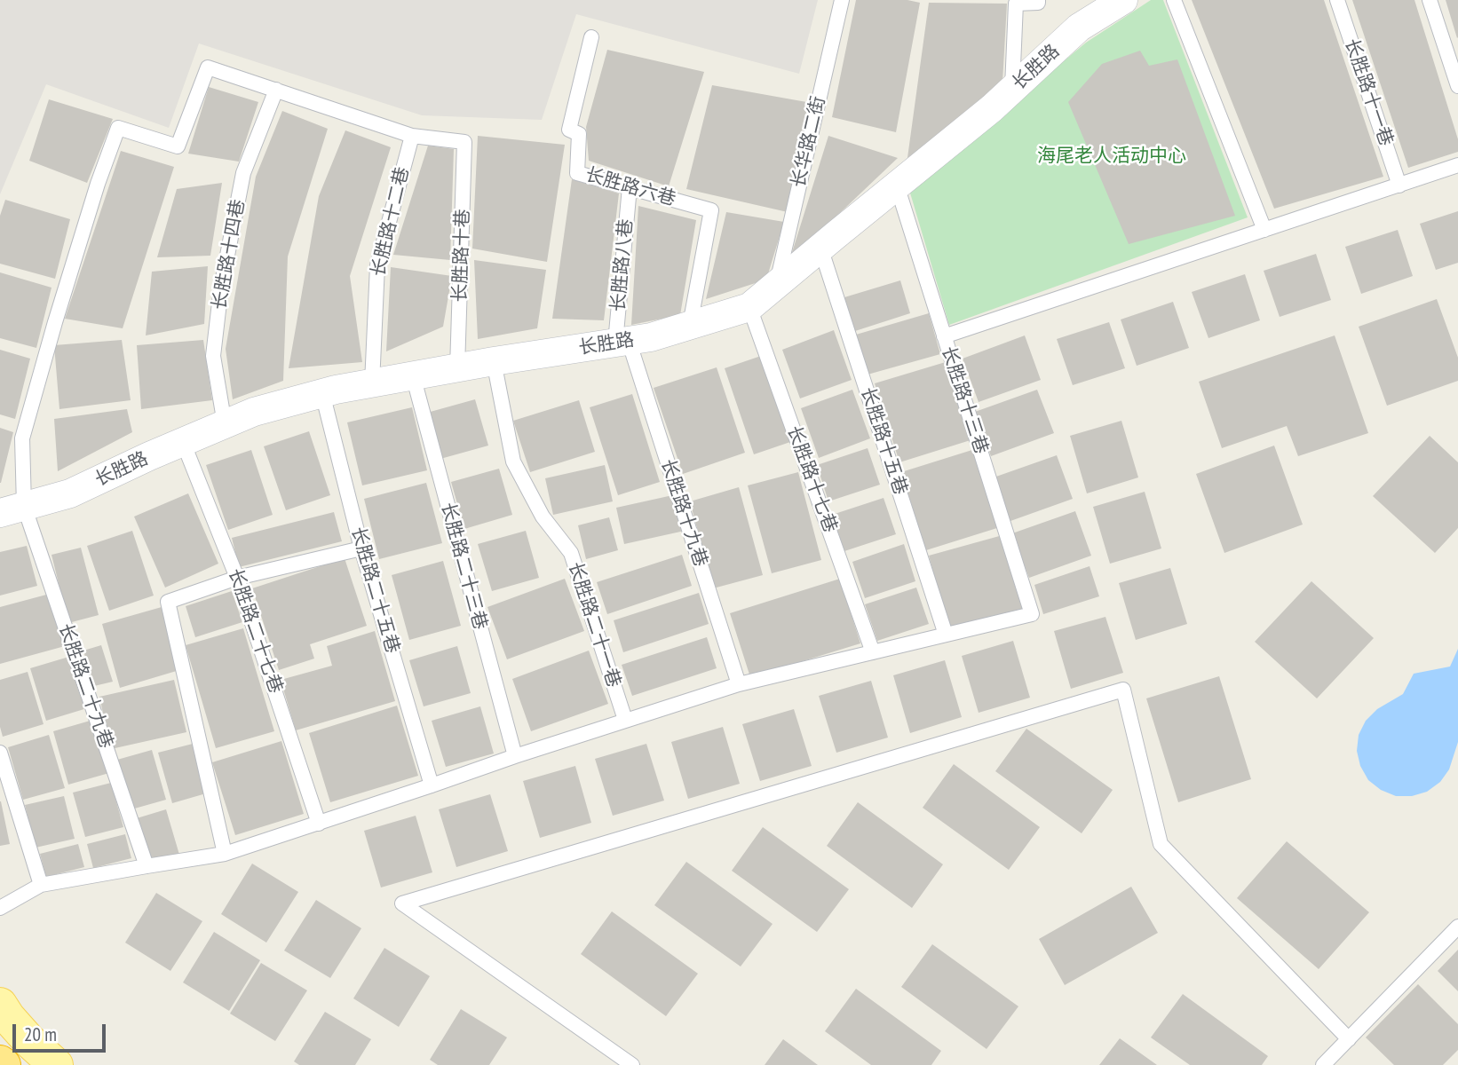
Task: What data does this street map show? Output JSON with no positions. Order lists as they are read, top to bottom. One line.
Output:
{"streets":{"street":["长胜路"],"lane":["长胜路十一巷","长华路二街","长胜路六巷","长胜路十二巷","长胜路十四巷","长胜路十巷","长胜路八巷","长胜路十三巷","长胜路十五巷","长胜路十七巷","长胜路十九巷","长胜路二十三巷","长胜路二十五巷","长胜路二十一巷","长胜路二十七巷","长胜路二十九巷"]},"crossings":[["长胜路","长华路二街"],["长胜路","长胜路六巷"],["长胜路","长胜路十二巷"],["长胜路","长胜路十四巷"],["长胜路","长胜路十巷"],["长胜路","长胜路八巷"],["长胜路","长胜路十三巷"],["长胜路","长胜路十五巷"],["长胜路","长胜路十七巷"],["长胜路","长胜路十九巷"],["长胜路","长胜路二十三巷"],["长胜路","长胜路二十五巷"],["长胜路","长胜路二十一巷"],["长胜路","长胜路二十七巷"],["长胜路","长胜路二十九巷"],["长胜路六巷","长胜路八巷"],["长胜路十二巷","长胜路十巷"],["长胜路十四巷","长胜路二十九巷"],["长胜路八巷","长胜路十九巷"],["长胜路十三巷","长胜路十五巷"]],"parks":["海尾老人活动中心"],"scale_bar":"20 m"}
